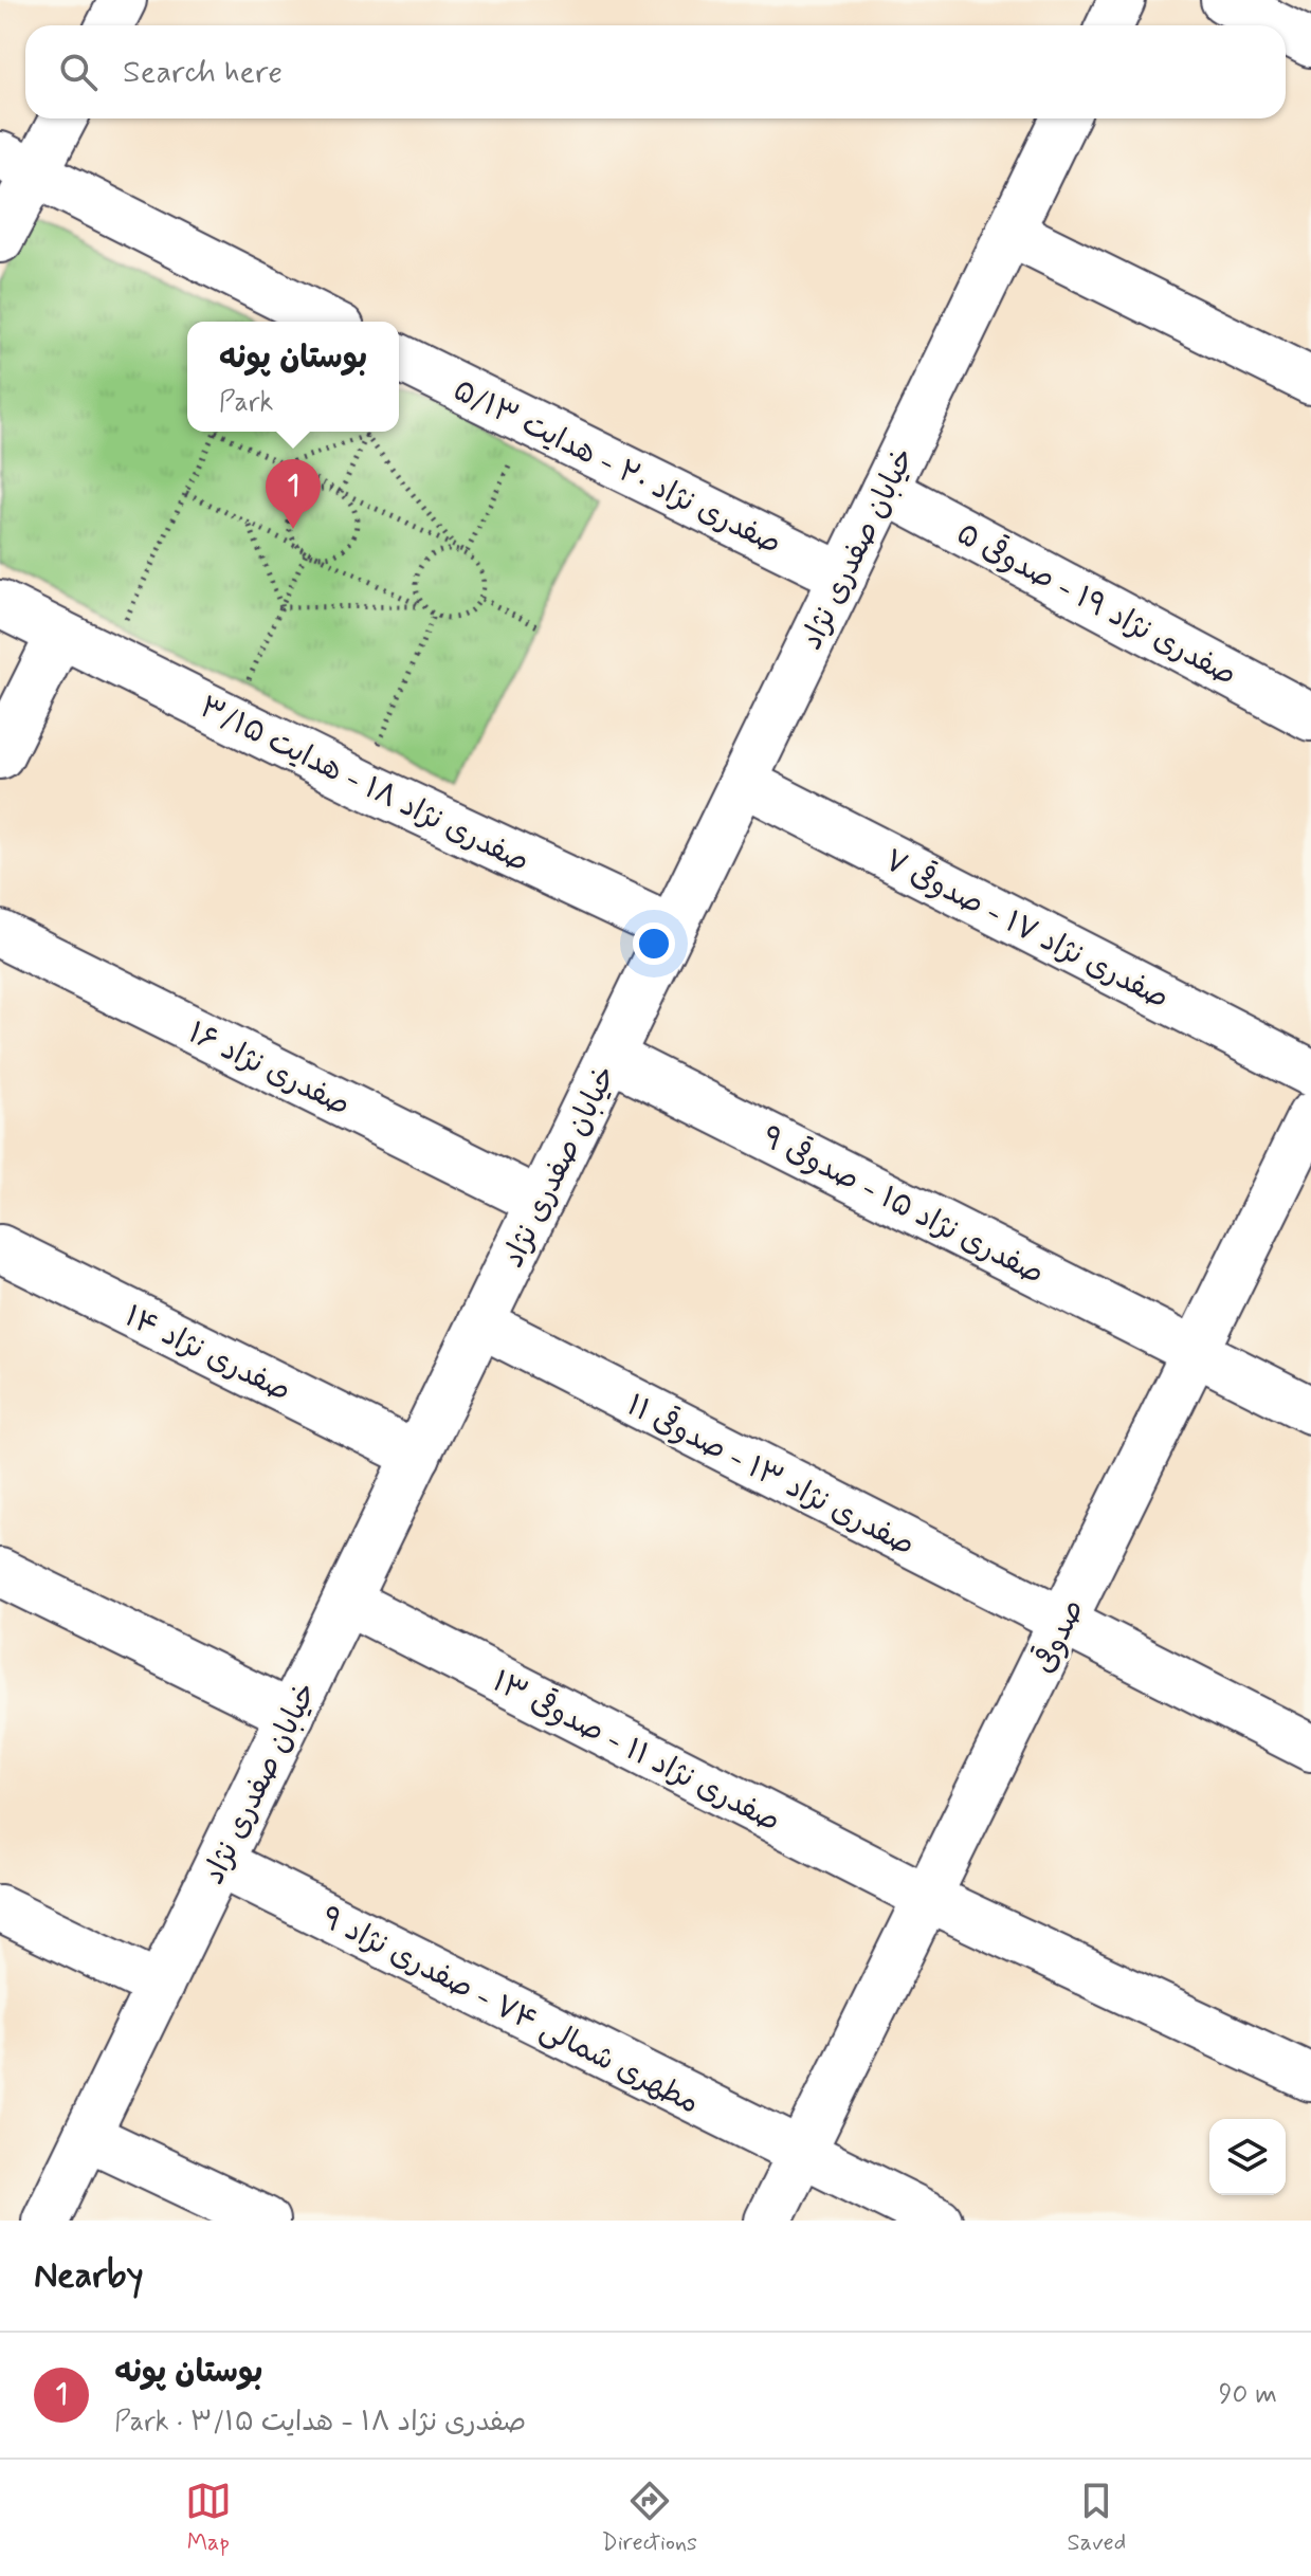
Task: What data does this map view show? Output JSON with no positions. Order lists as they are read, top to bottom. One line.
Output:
{"streets":{"street":["صفدری نژاد ۲۰ - هدایت ۵/۱۳","خیابان صفدری نژاد","صفدری نژاد ۱۹ - صدوقی ۵","صفدری نژاد ۱۸ - هدایت ۳/۱۵","صفدری نژاد ۱۷ - صدوقی ۷","صفدری نژاد ۱۶","صفدری نژاد ۱۵ - صدوقی ۹","صفدری نژاد ۱۴","صفدری نژاد ۱۳ - صدوقی ۱۱","صدوقی","صفدری نژاد ۱۱ - صدوقی ۱۳","مطهری شمالی ۷۴ - صفدری نژاد ۹"]},"crossings":[["صفدری نژاد ۲۰ - هدایت ۵/۱۳","خیابان صفدری نژاد"],["خیابان صفدری نژاد","صفدری نژاد ۱۹ - صدوقی ۵"],["خیابان صفدری نژاد","صفدری نژاد ۱۸ - هدایت ۳/۱۵"],["خیابان صفدری نژاد","صفدری نژاد ۱۷ - صدوقی ۷"],["خیابان صفدری نژاد","صفدری نژاد ۱۶"],["خیابان صفدری نژاد","صفدری نژاد ۱۵ - صدوقی ۹"],["خیابان صفدری نژاد","صفدری نژاد ۱۴"],["خیابان صفدری نژاد","صفدری نژاد ۱۳ - صدوقی ۱۱"],["خیابان صفدری نژاد","صفدری نژاد ۱۱ - صدوقی ۱۳"],["خیابان صفدری نژاد","مطهری شمالی ۷۴ - صفدری نژاد ۹"],["صفدری نژاد ۱۵ - صدوقی ۹","صدوقی"],["صفدری نژاد ۱۳ - صدوقی ۱۱","صدوقی"],["صدوقی","صفدری نژاد ۱۱ - صدوقی ۱۳"],["صدوقی","مطهری شمالی ۷۴ - صفدری نژاد ۹"]],"page":{"search":"Search here","popup":["بوستان پونه","Park"],"pins":"1","heading":"Nearby","list":[{"mark":"1","name":"بوستان پونه","note":"Park · صفدری نژاد ۱۸ - هدایت ۳/۱۵","value":"90 m"}],"nav":["Map","Directions","Saved"]}}
